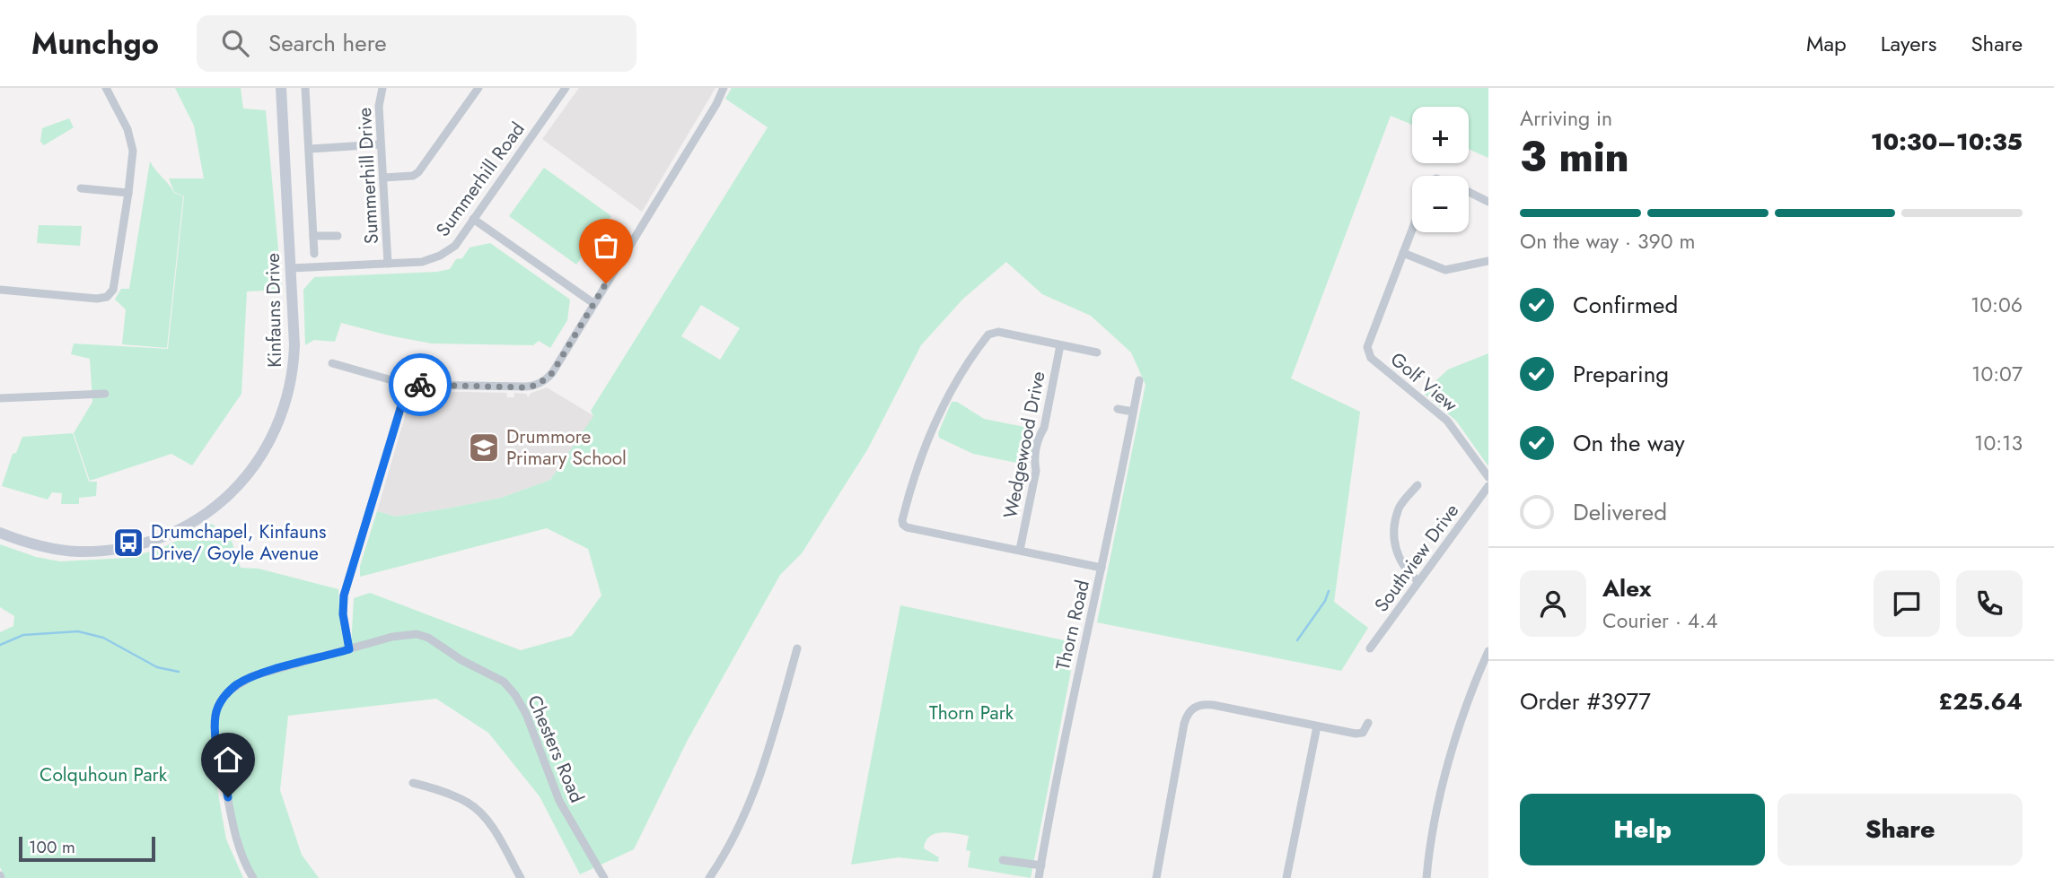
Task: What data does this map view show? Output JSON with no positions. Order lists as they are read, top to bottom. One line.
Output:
{"streets":{"street":["Summerhill Drive","Summerhill Road","Kinfauns Drive","Golf View","Wedgewood Drive","Southview Drive","Thorn Road","Chesters Road"]},"crossings":[["Summerhill Drive","Summerhill Road"],["Summerhill Road","Kinfauns Drive"]],"parks":["Thorn Park","Colquhoun Park"],"places":{"school or university":["Drummore Primary School"],"bus stop":["Drumchapel, Kinfauns Drive/ Goyle Avenue"]},"scale_bar":"100 m","page":{"header":"Munchgo","search":"Search here","nav":["Map","Layers","Share"],"heading":["3 min","Arriving in","10:30–10:35"],"panel":["Alex","Courier · 4.4","Order #3977","£25.64"],"map_buttons":["+","−"],"bar":"On the way · 390 m","list":[["Confirmed","10:06"],["Preparing","10:07"],["On the way","10:13"],"Delivered"],"buttons":["Help","Share"],"scale":"100 m"}}
